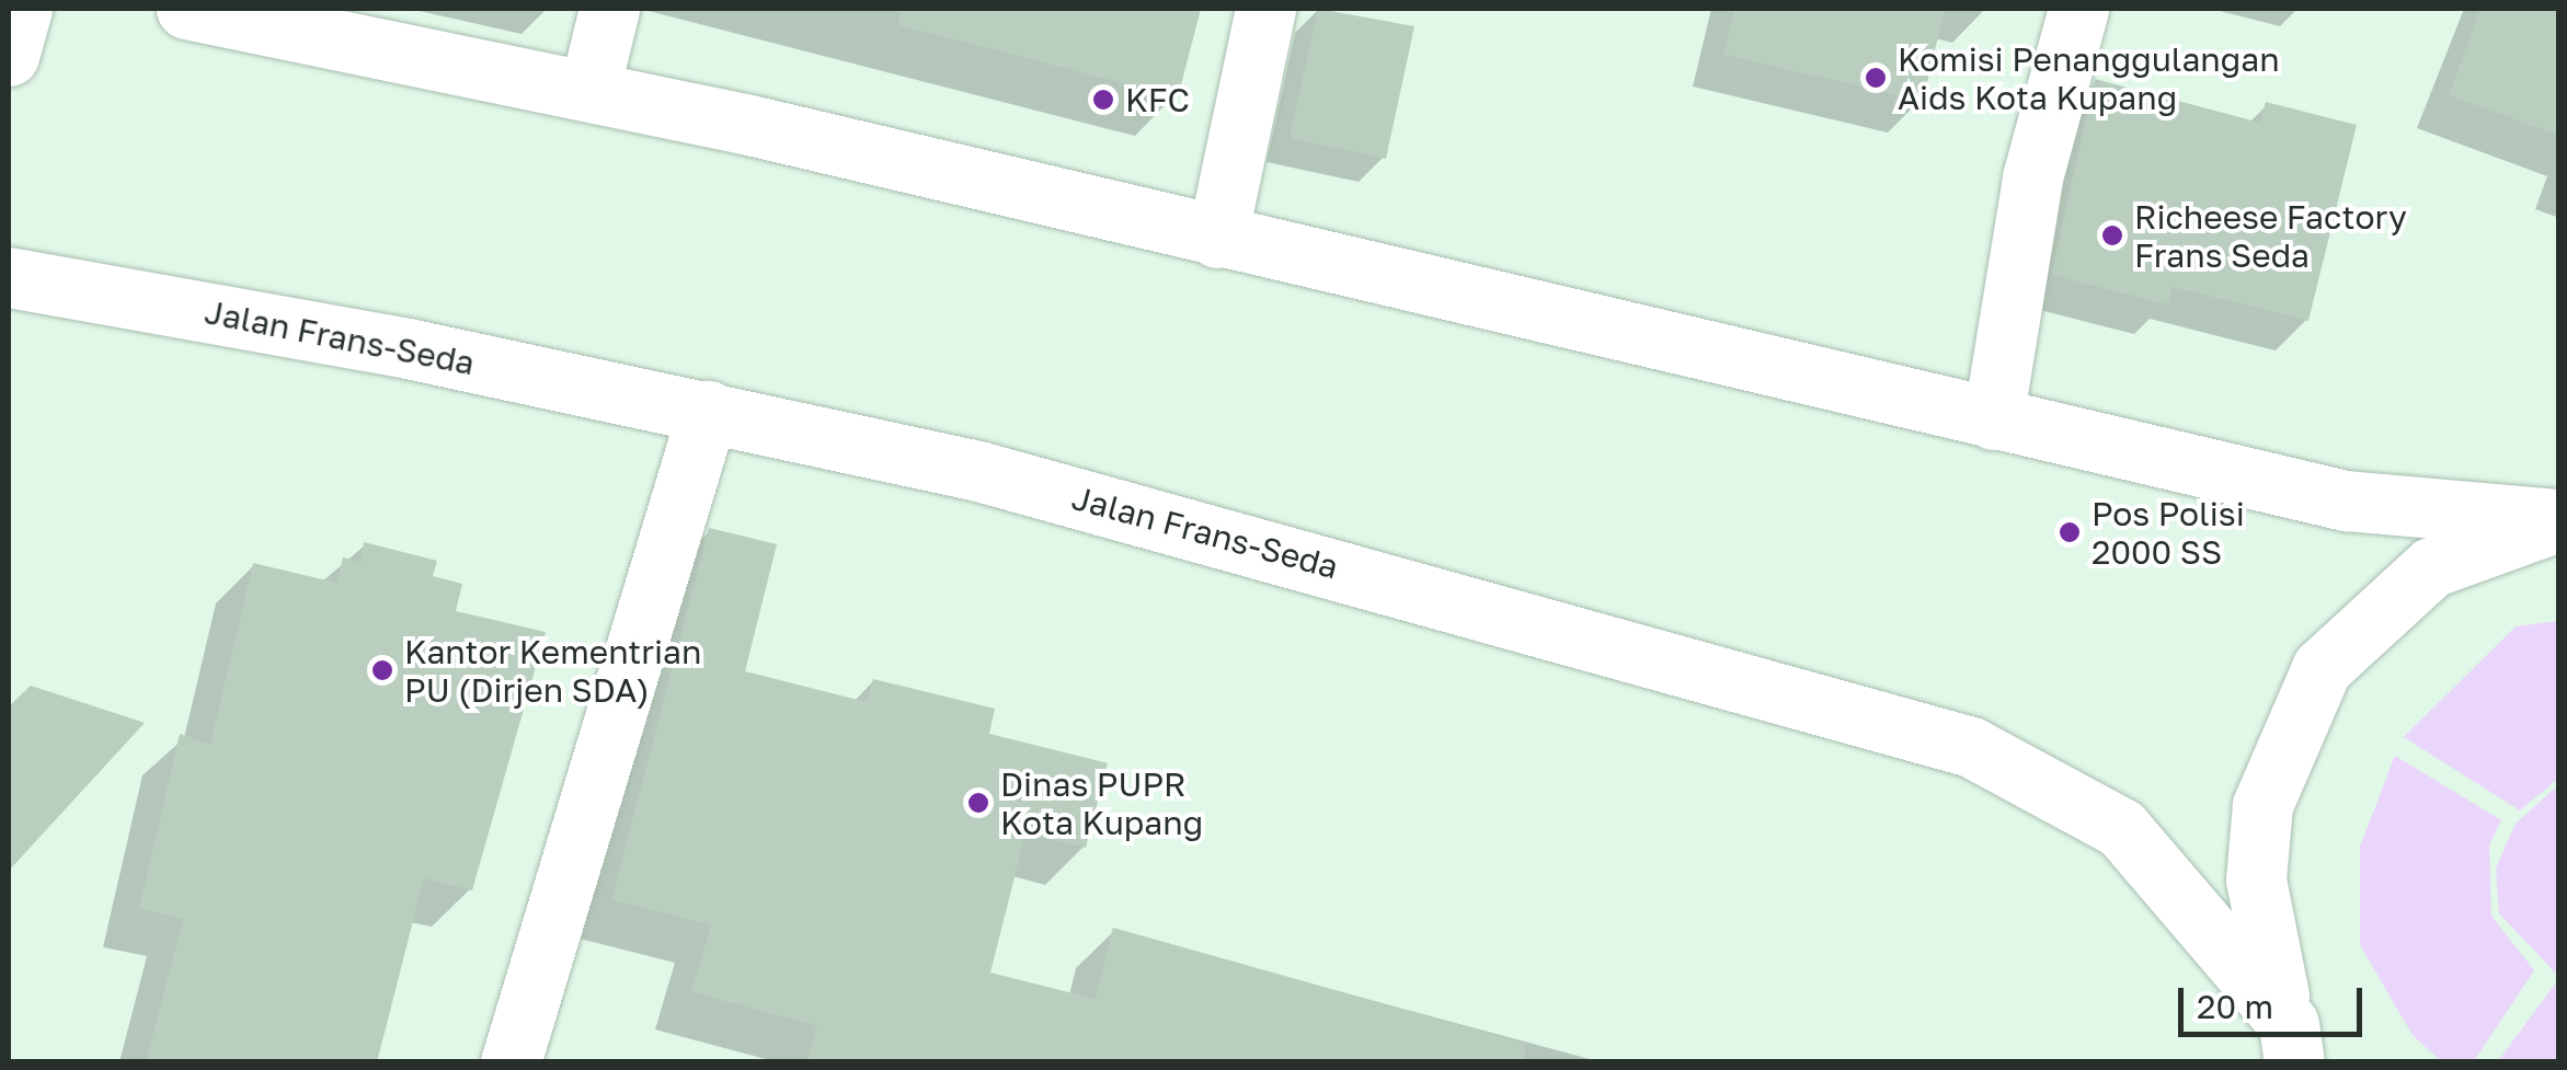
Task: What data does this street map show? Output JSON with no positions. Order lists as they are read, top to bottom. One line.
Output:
{"streets":{"main road":["Jalan Frans-Seda"]},"places":["Komisi Penanggulangan Aids Kota Kupang","KFC","Richeese Factory Frans Seda","Pos Polisi 2000 SS","Kantor Kementrian PU (Dirjen SDA)","Dinas PUPR Kota Kupang"],"scale_bar":"20 m"}
